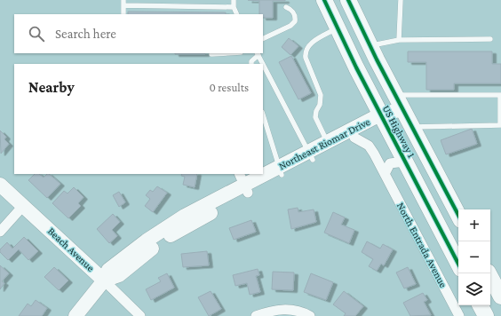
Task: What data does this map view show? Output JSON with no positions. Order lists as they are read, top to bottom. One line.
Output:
{"streets":{"main road":["US Highway 1"],"street":["Northeast Riomar Drive","North Entrada Avenue","Beach Avenue"]},"crossings":[["US Highway 1","Northeast Riomar Drive"],["Northeast Riomar Drive","North Entrada Avenue"],["Northeast Riomar Drive","Beach Avenue"]],"page":{"search":"Search here","heading":["Nearby","0 results"],"map_buttons":["+","−"]}}
